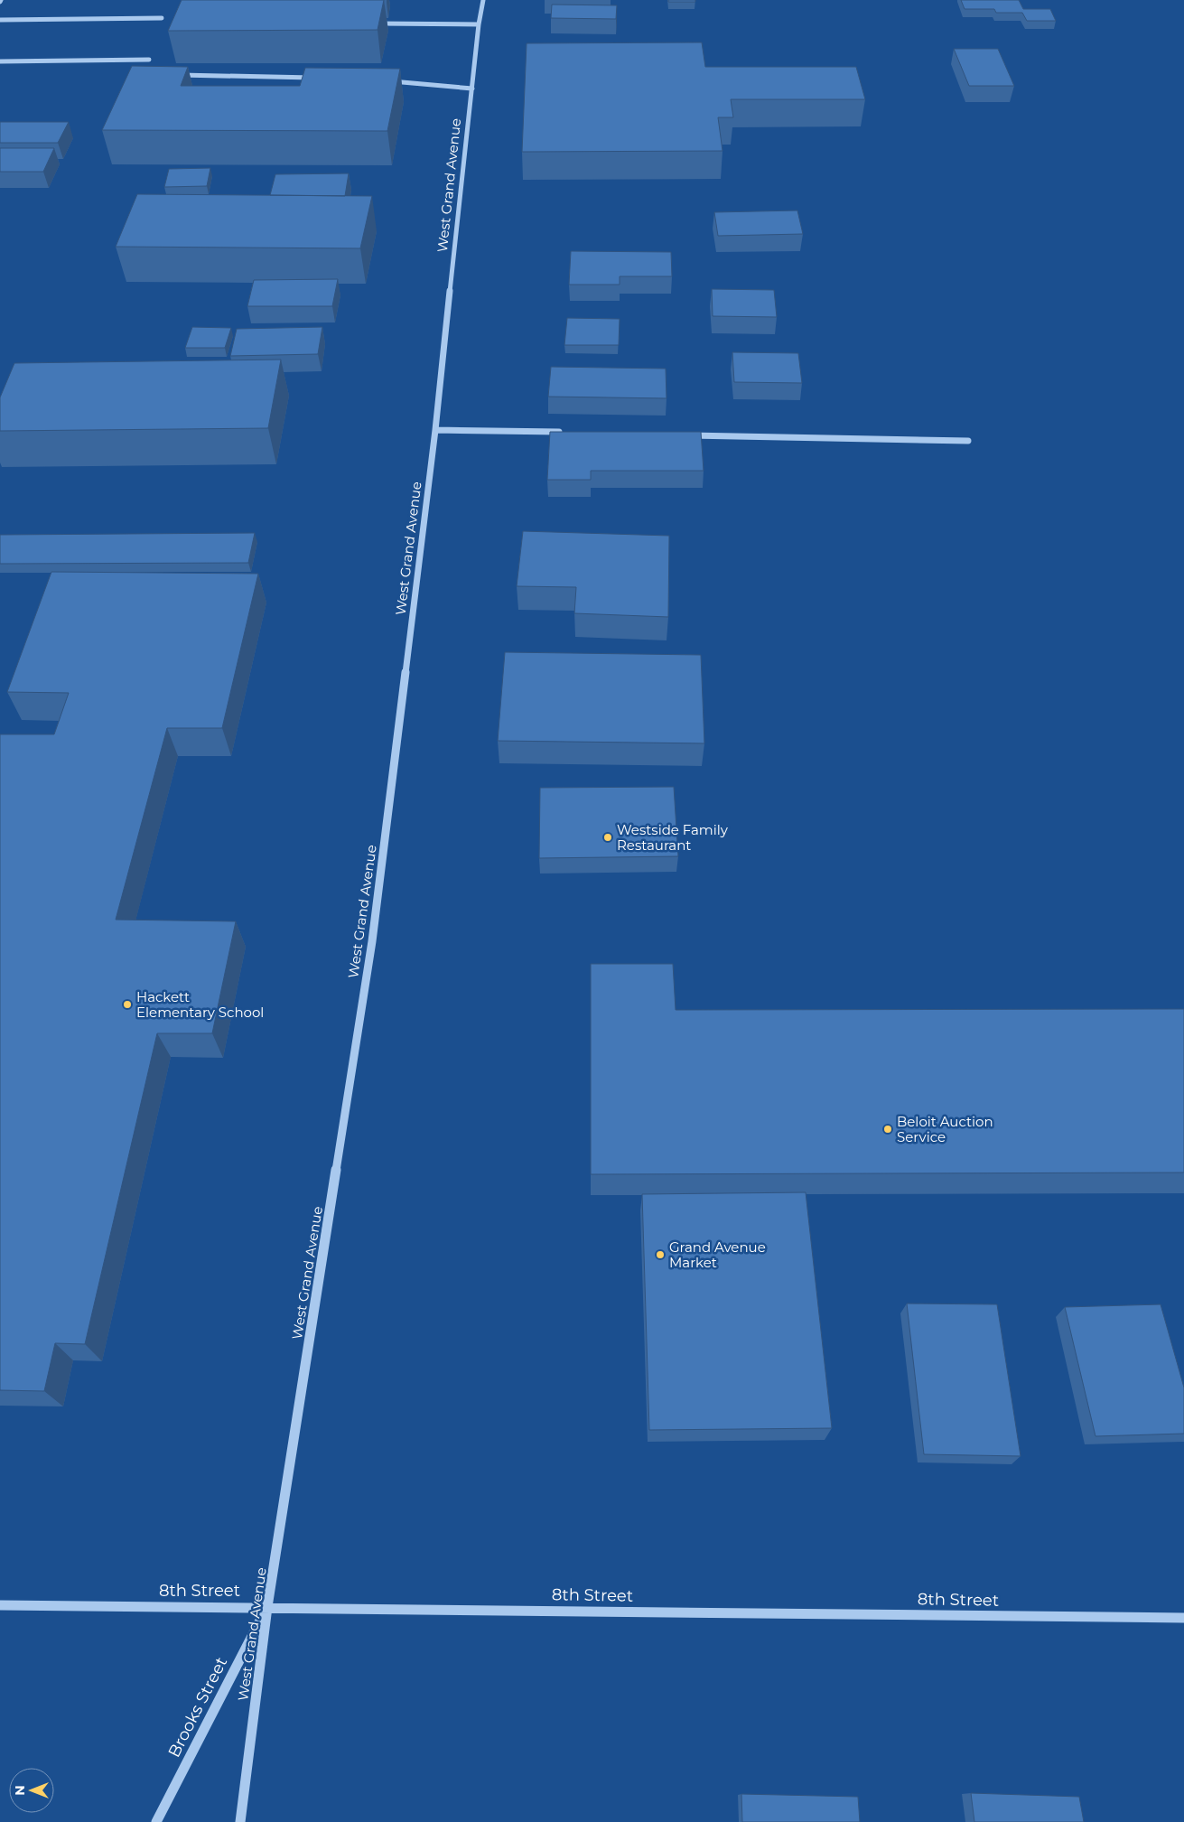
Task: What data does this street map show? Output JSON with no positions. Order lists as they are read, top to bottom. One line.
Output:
{"streets":{"street":["West Grand Avenue","8th Street","Brooks Street"]},"crossings":[["West Grand Avenue","8th Street"],["West Grand Avenue","Brooks Street"],["8th Street","Brooks Street"]],"places":["Westside Family Restaurant","Hackett Elementary School","Beloit Auction Service","Grand Avenue Market"],"north":"left"}
